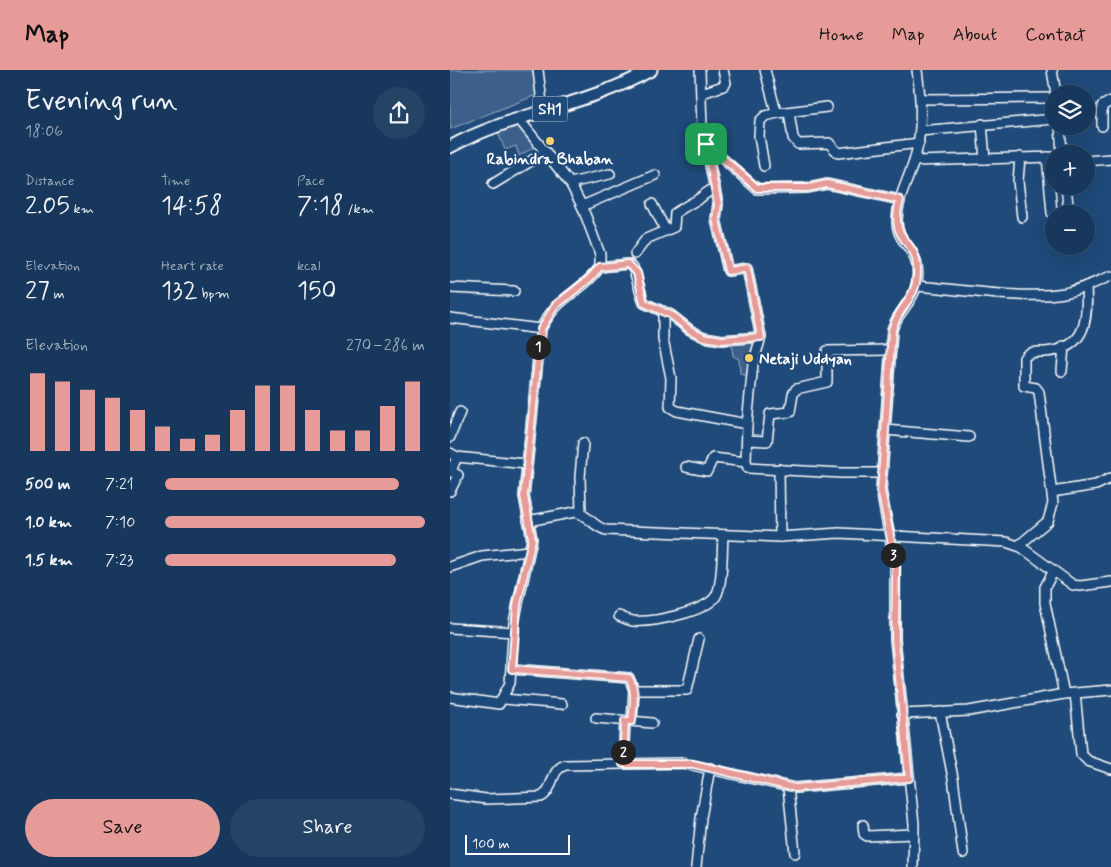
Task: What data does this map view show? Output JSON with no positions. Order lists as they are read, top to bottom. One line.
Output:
{"streets":{"main road":["SH1"]},"places":["Rabindra Bhaban","Netaji Uddyan"],"scale_bar":"100 m","page":{"header":"Map","nav":["Home","Map","About","Contact"],"heading":["Evening run","18:06"],"map_buttons":["+","−"],"stats":[["Distance","2.05 km"],["Time","14:58"],["Pace","7:18 /km"],["Elevation","27 m"],["Heart rate","132 bpm"],["kcal","150"]],"chart":["Elevation","270–286 m"],"pins":["1","3","2"],"list":[{"name":"500 m","note":"7:21"},{"name":"1.0 km","note":"7:10"},{"name":"1.5 km","note":"7:23"}],"buttons":["Save","Share"],"scale":"100 m"}}
